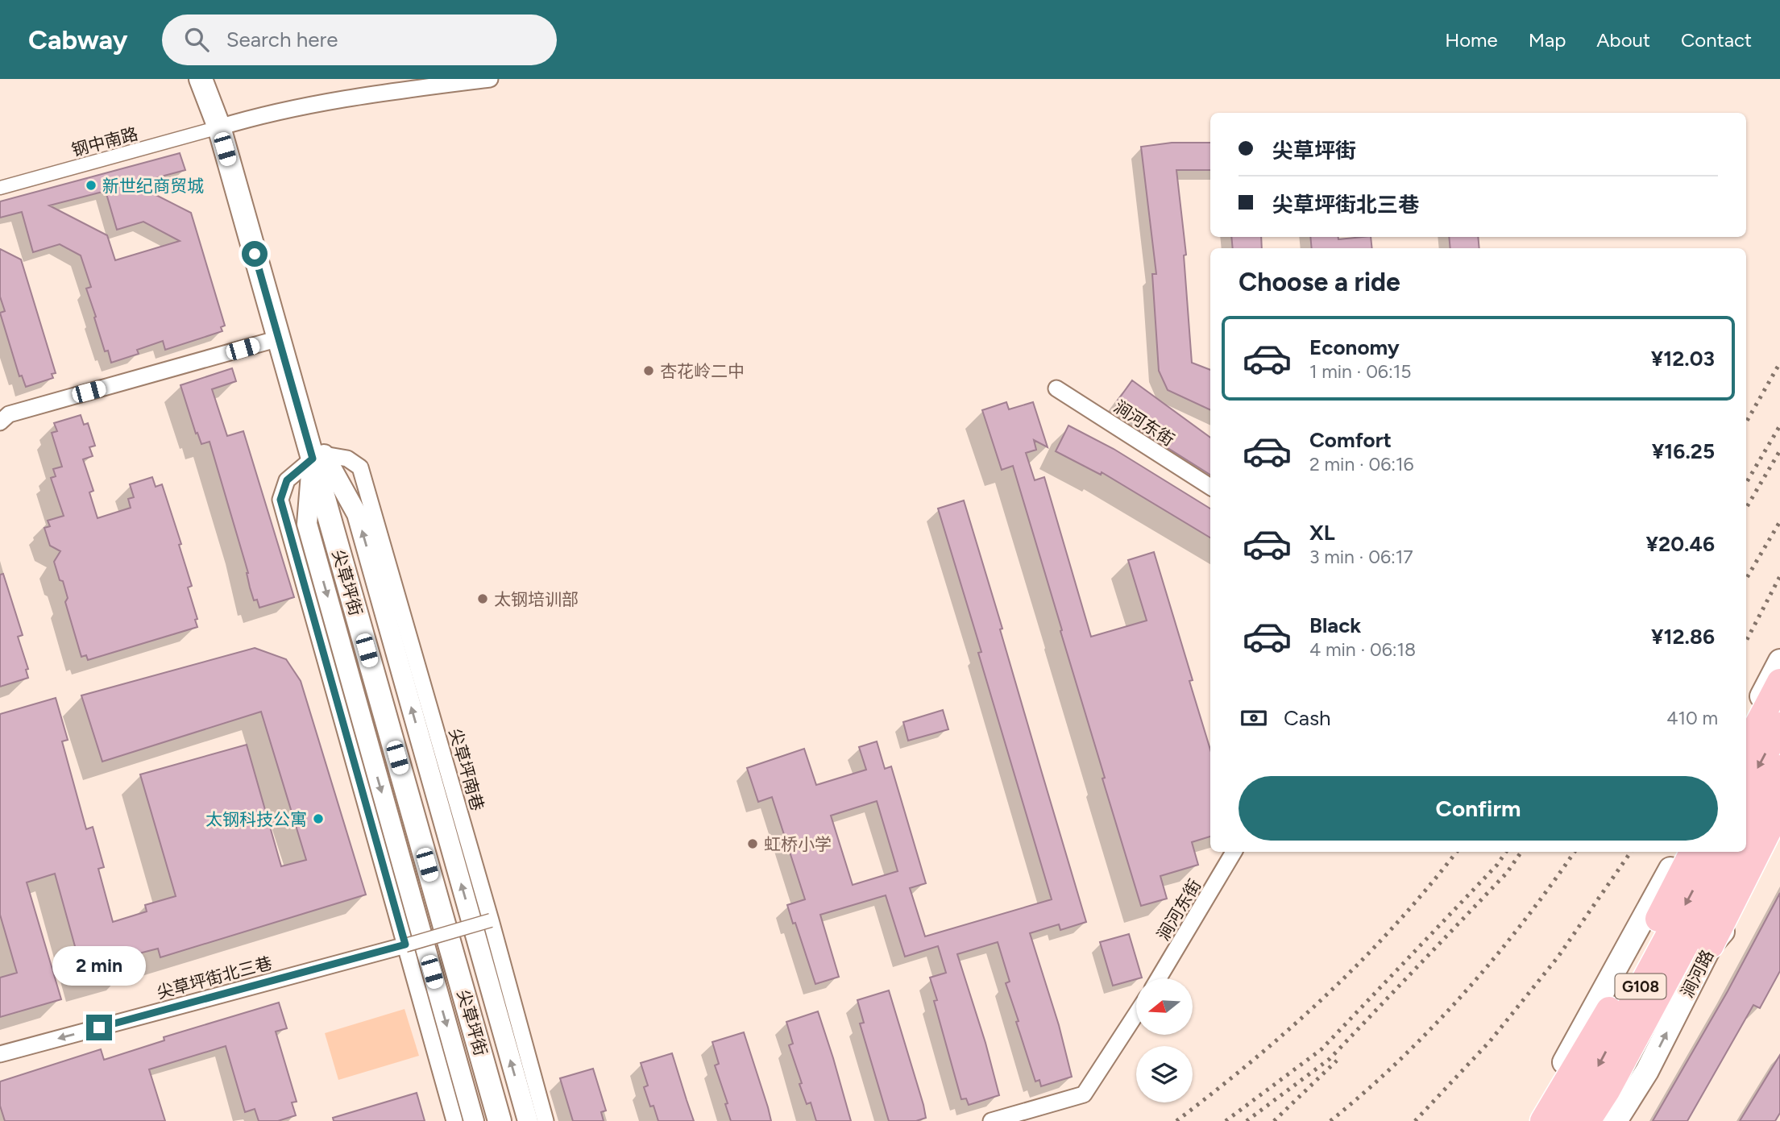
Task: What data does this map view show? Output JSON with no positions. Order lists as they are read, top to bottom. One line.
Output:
{"streets":{"main road":["尖草坪街","涧河路","G108"],"street":["钢中南路","涧河东街","尖草坪南巷","尖草坪街北三巷"]},"crossings":[["钢中南路","尖草坪街"],["尖草坪街","尖草坪南巷"]],"one_way":["尖草坪街北三巷"],"places":["新世纪商贸城","杏花岭二中","太钢培训部","太钢科技公寓","虹桥小学"],"north":"left","page":{"header":"Cabway","search":"Search here","nav":["Home","Map","About","Contact"],"banner":["尖草坪街","尖草坪街北三巷"],"heading":"Choose a ride","list":[{"name":"Economy","note":"1 min · 06:15","value":"¥12.03"},{"name":"Comfort","note":"2 min · 06:16","value":"¥16.25"},{"name":"XL","note":"3 min · 06:17","value":"¥20.46"},{"name":"Black","note":"4 min · 06:18","value":"¥12.86"}],"pay":["Cash","410 m"],"buttons":"Confirm","bubble":"2 min"}}
